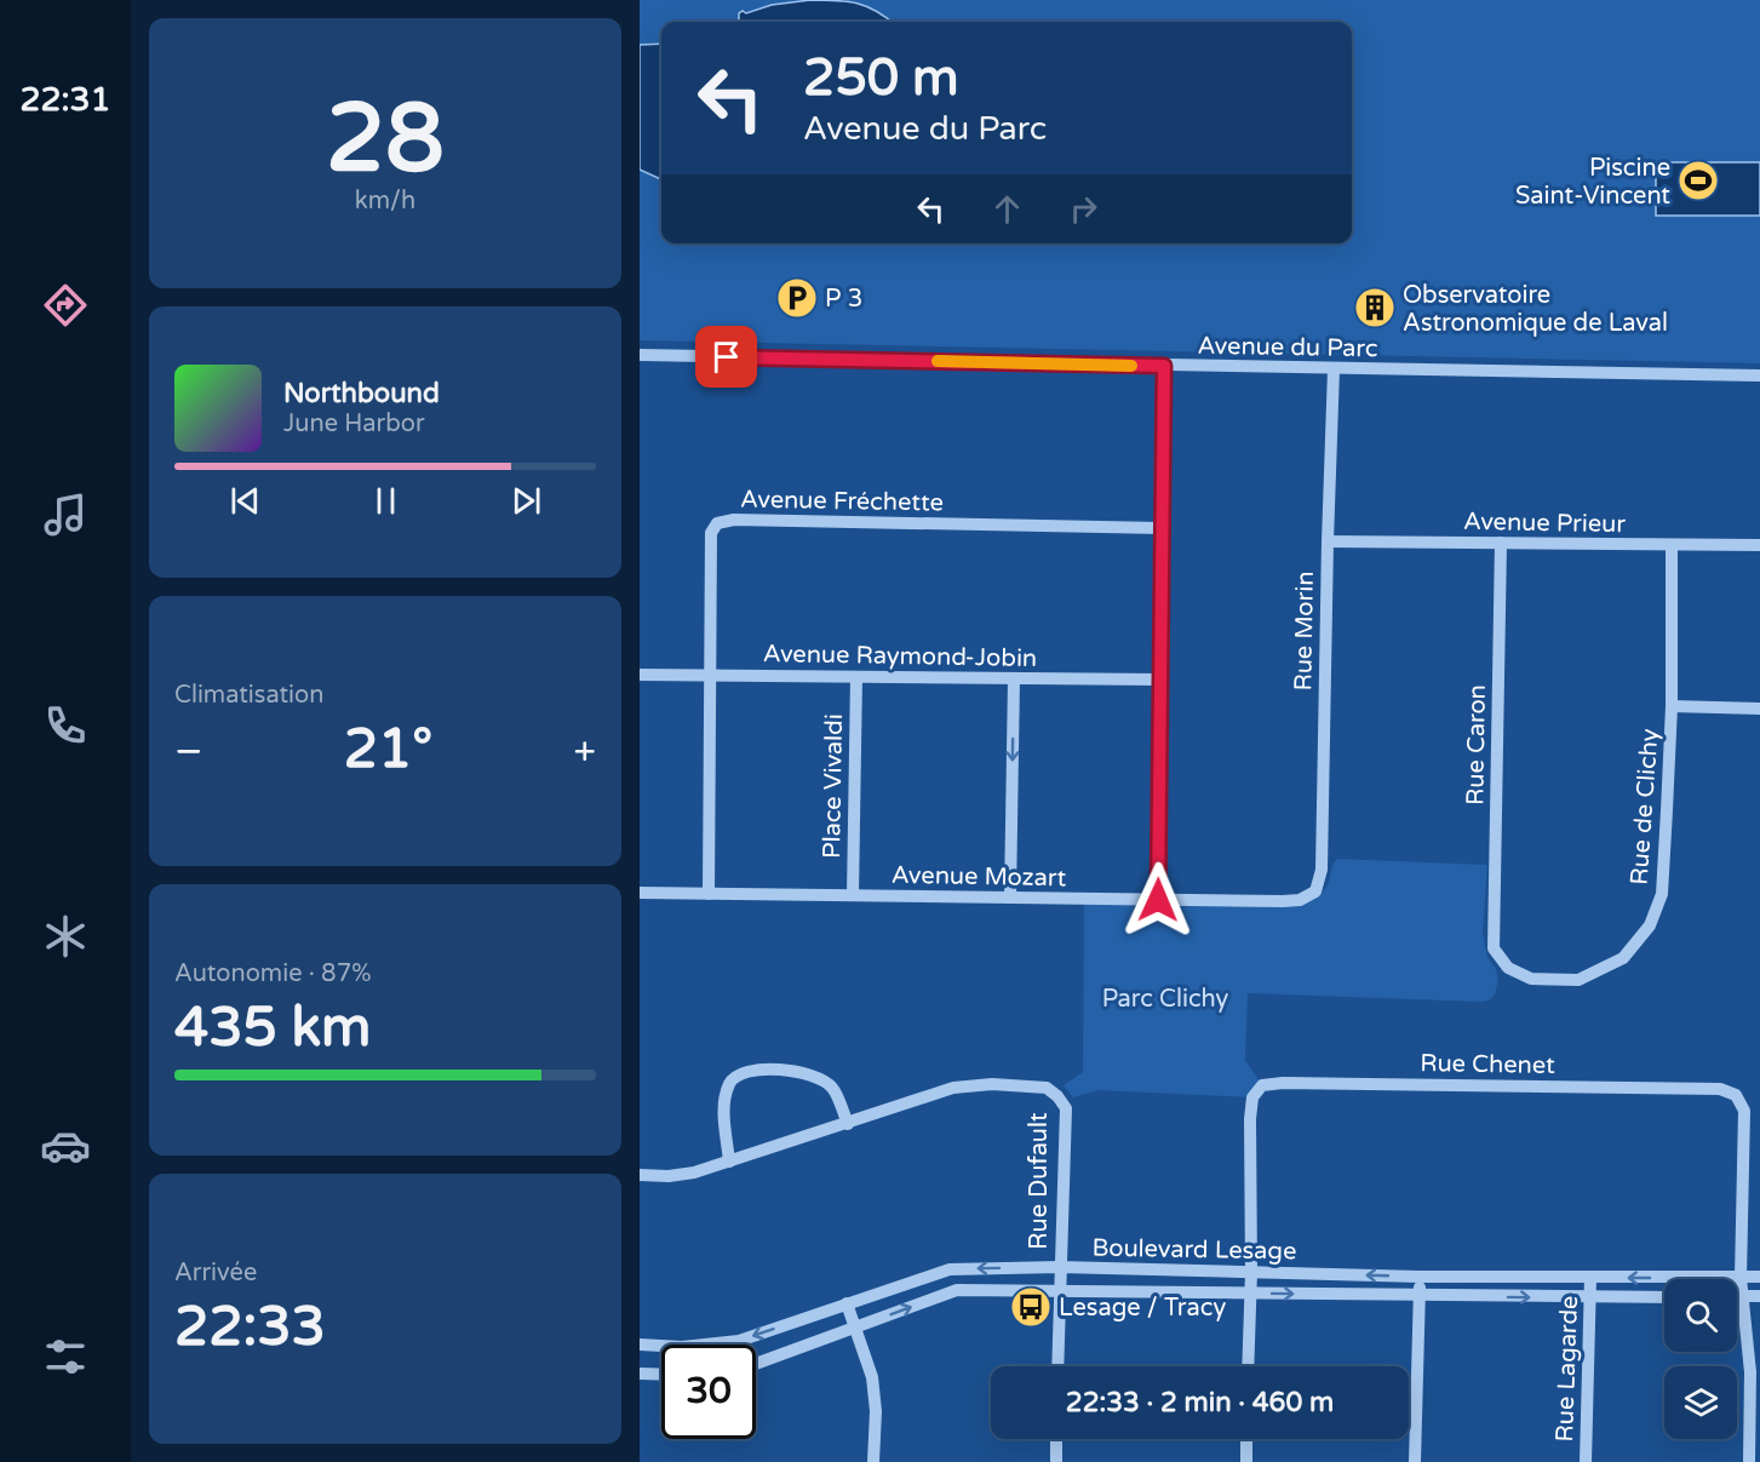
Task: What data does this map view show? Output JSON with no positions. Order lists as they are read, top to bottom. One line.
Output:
{"streets":{"street":["Avenue du Parc","Avenue Fréchette","Avenue Prieur","Rue Morin","Avenue Raymond-Jobin","Rue Caron","Place Vivaldi","Rue de Clichy","Avenue Mozart","Rue Chenet","Rue Dufault","Boulevard Lesage","Rue Lagarde"]},"crossings":[["Avenue du Parc","Rue Morin"],["Avenue Fréchette","Avenue Raymond-Jobin"],["Avenue Fréchette","Avenue Mozart"],["Avenue Prieur","Rue Morin"],["Avenue Prieur","Rue Caron"],["Avenue Prieur","Rue de Clichy"],["Rue Morin","Avenue Mozart"],["Avenue Raymond-Jobin","Place Vivaldi"],["Rue Caron","Rue de Clichy"],["Place Vivaldi","Avenue Mozart"],["Rue Chenet","Boulevard Lesage"],["Rue Dufault","Boulevard Lesage"],["Boulevard Lesage","Rue Lagarde"]],"parks":["Parc Clichy"],"places":{"sports":["Piscine Saint-Vincent"],"parking":["P 3"],"building":["Observatoire Astronomique de Laval"],"bus stop":["Lesage / Tracy"]},"page":{"tabs":"22:31","tile":[["28","km/h"],"Climatisation",["Autonomie · 87%","435 km"],["Arrivée","22:33"]],"turn":["250 m","Avenue du Parc"],"song":["Northbound","June Harbor"],"heat":["−","21°","+"],"limit":"30","trip":"22:33 · 2 min · 460 m"}}
